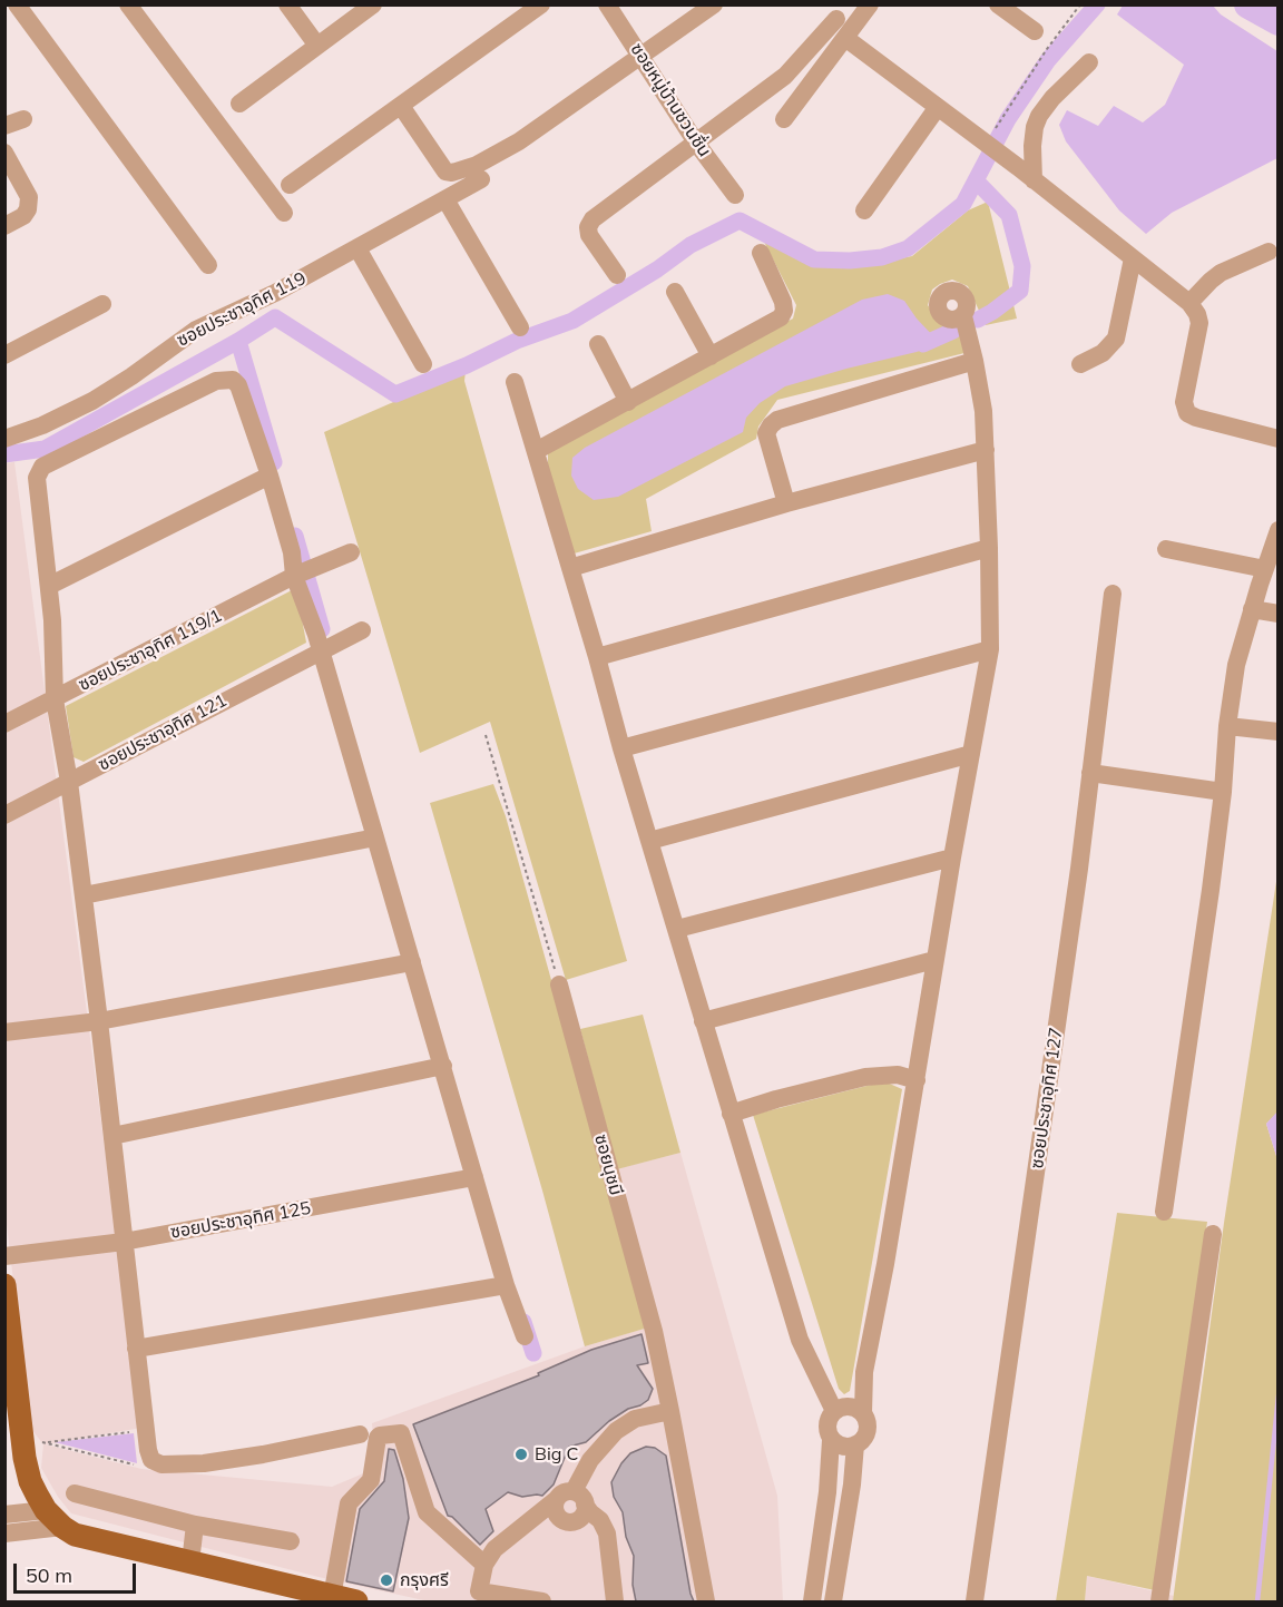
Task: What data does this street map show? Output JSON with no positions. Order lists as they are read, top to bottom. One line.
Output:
{"streets":{"street":["ซอยหมู่บ้านชวนชื่น","ซอยประชาอุทิศ 119","ซอยประชาอุทิศ 119/1","ซอยประชาอุทิศ 121","ซอยประชาอุทิศ 127","ซอยนุชมี","ซอยประชาอุทิศ 125"]},"places":["Big C","กรุงศรี"],"scale_bar":"50 m"}
